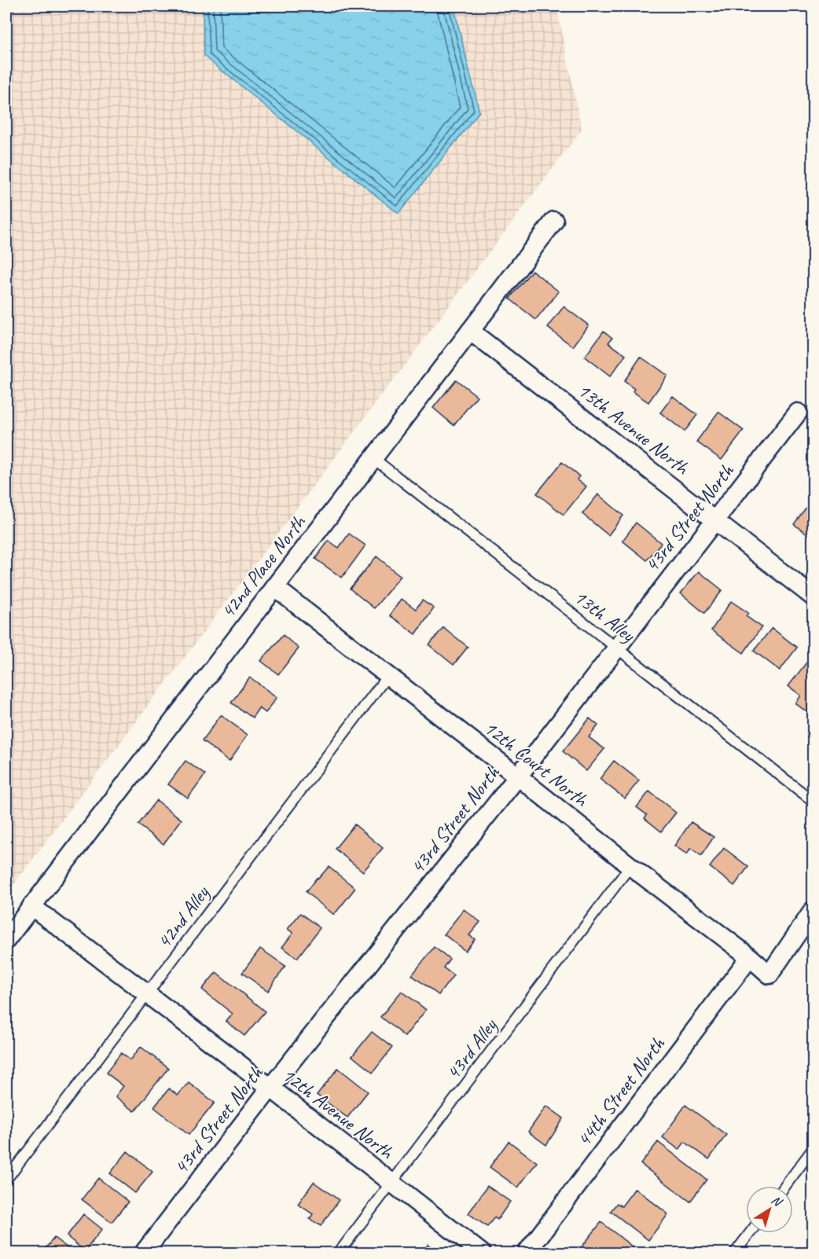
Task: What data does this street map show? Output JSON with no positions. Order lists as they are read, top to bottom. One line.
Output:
{"streets":{"street":["13th Avenue North","43rd Street North","42nd Place North","12th Court North","44th Street North","12th Avenue North"],"lane":["13th Alley","42nd Alley","43rd Alley"]},"crossings":[["13th Avenue North","43rd Street North"],["13th Avenue North","42nd Place North"],["43rd Street North","13th Alley"],["43rd Street North","12th Court North"],["43rd Street North","12th Avenue North"],["42nd Place North","13th Alley"],["42nd Place North","12th Court North"],["42nd Place North","12th Avenue North"],["12th Court North","42nd Alley"],["12th Court North","43rd Alley"],["12th Court North","44th Street North"],["42nd Alley","12th Avenue North"],["43rd Alley","12th Avenue North"]],"north":"top right"}
